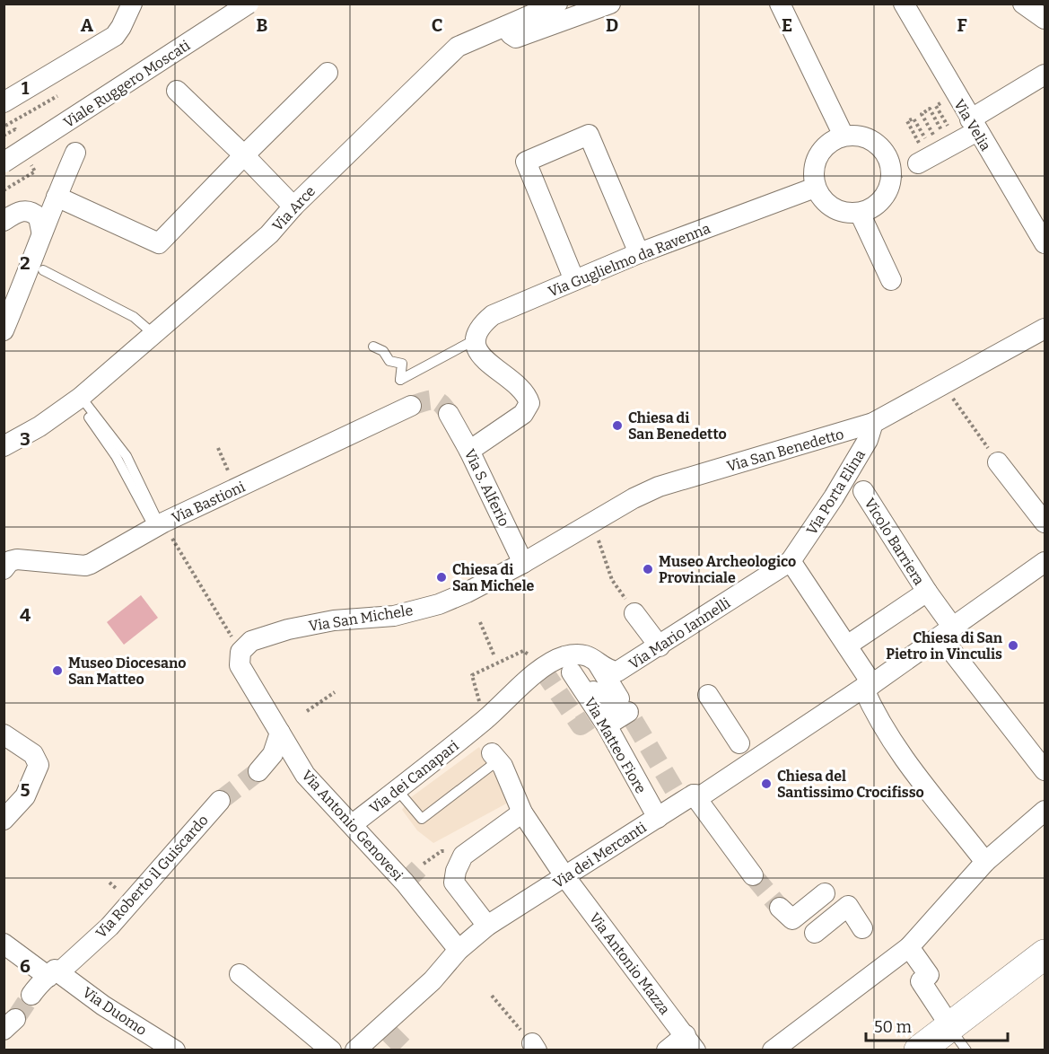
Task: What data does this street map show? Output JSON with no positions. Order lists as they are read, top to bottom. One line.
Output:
{"streets":{"street":["Viale Ruggero Moscati","Via Velia","Via Arce","Via Guglielmo da Ravenna","Via San Benedetto","Via S. Alferio","Via Porta Elina","Via Bastioni","Vicolo Barriera","Via San Michele","Via Mario Iannelli","Via Matteo Fiore","Via dei Canapari","Via Antonio Genovesi","Via dei Mercanti","Via Roberto il Guiscardo","Via Antonio Mazza","Via Duomo"]},"crossings":[["Via San Benedetto","Via S. Alferio"],["Via San Benedetto","Via Porta Elina"],["Via San Benedetto","Via San Michele"],["Via S. Alferio","Via San Michele"],["Via Porta Elina","Via Mario Iannelli"],["Vicolo Barriera","Via dei Mercanti"],["Via San Michele","Via Antonio Genovesi"],["Via Matteo Fiore","Via dei Canapari"],["Via Matteo Fiore","Via dei Mercanti"],["Via dei Canapari","Via Antonio Genovesi"],["Via Antonio Genovesi","Via dei Mercanti"],["Via dei Mercanti","Via Antonio Mazza"],["Via Roberto il Guiscardo","Via Duomo"]],"places":["Chiesa di San Benedetto","Museo Archeologico Provinciale","Chiesa di San Michele","Chiesa di San Pietro in Vinculis","Museo Diocesano San Matteo","Chiesa del Santissimo Crocifisso"],"scale_bar":"50 m","grid":{"columns":["A","B","C","D","E","F"],"rows":["1","2","3","4","5","6"]}}
